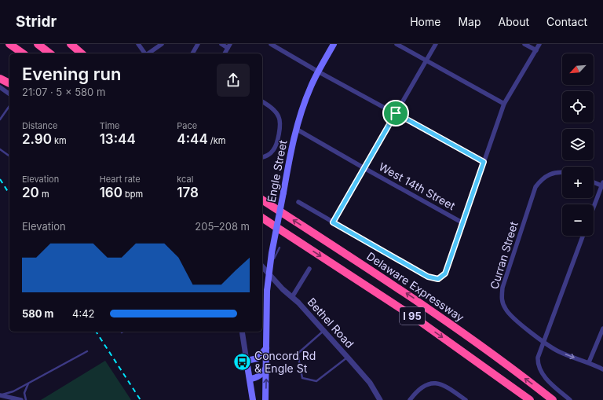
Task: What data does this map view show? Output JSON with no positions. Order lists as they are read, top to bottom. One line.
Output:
{"streets":{"highway":["Delaware Expressway","I 95"],"main road":["Engle Street"],"street":["West 14th Street","Curran Street","Bethel Road"]},"crossings":[["Engle Street","West 14th Street"]],"places":{"bus stop":["Concord Rd & Engle St"]},"north":"bottom left","page":{"header":"Stridr","nav":["Home","Map","About","Contact"],"map_buttons":["+","−"],"heading":["Evening run","21:07 · 5 × 580 m"],"stats":[["Distance","2.90 km"],["Time","13:44"],["Pace","4:44 /km"],["Elevation","20 m"],["Heart rate","160 bpm"],["kcal","178"]],"chart":["Elevation","205–208 m"],"list":[{"name":"580 m","note":"4:42"}]}}
